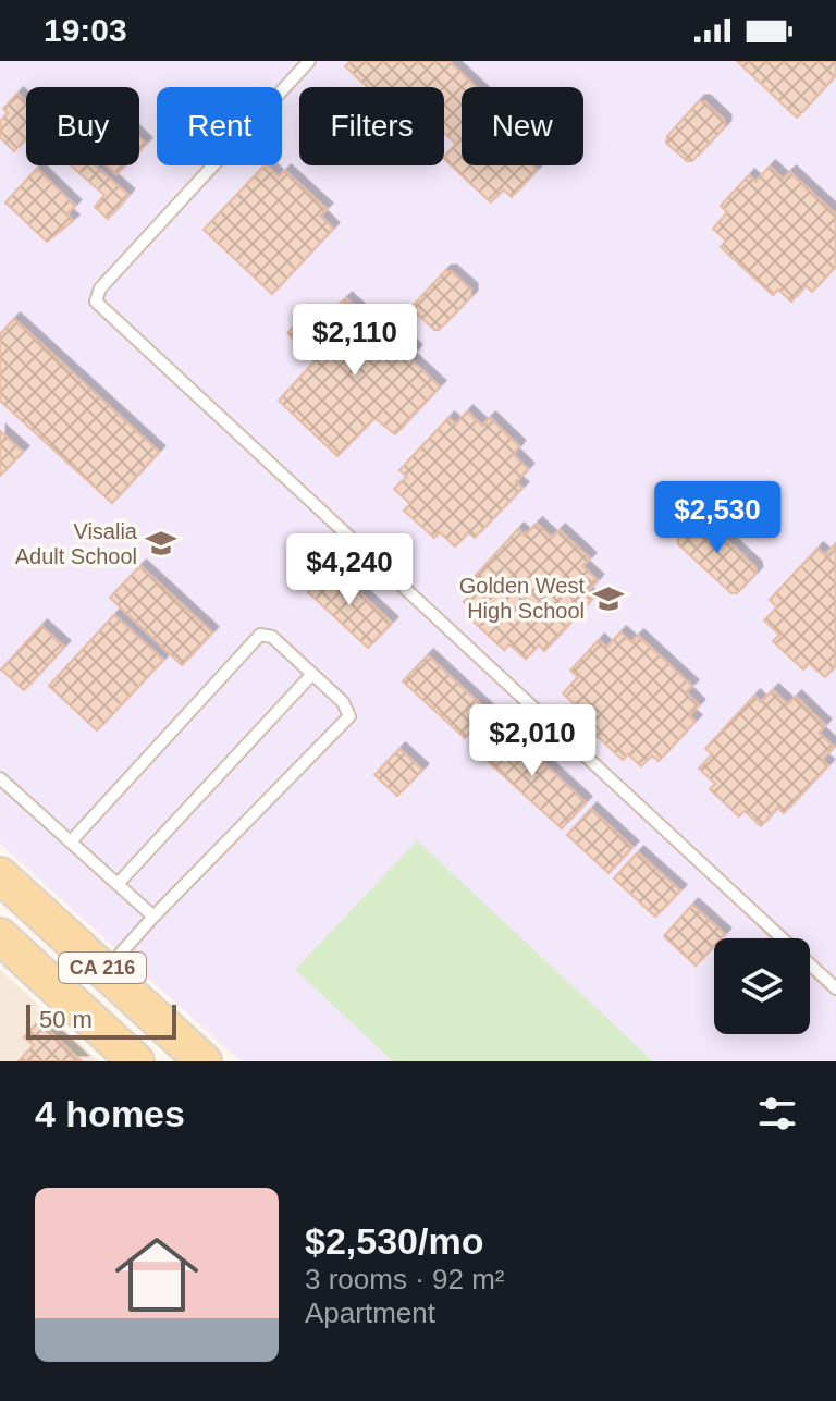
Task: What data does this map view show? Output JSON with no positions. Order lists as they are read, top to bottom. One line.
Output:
{"streets":{"main road":["CA 216"]},"places":{"school or university":["Visalia Adult School","Golden West High School"]},"scale_bar":"50 m","page":{"status":"19:03","chip":["Buy","Rent","Filters","New"],"price":["$2,110","$2,530","$4,240","$2,010"],"scale":"50 m","heading":"4 homes","list":[{"name":"$2,530/mo","note":"3 rooms · 92 m² · Apartment"}]}}
